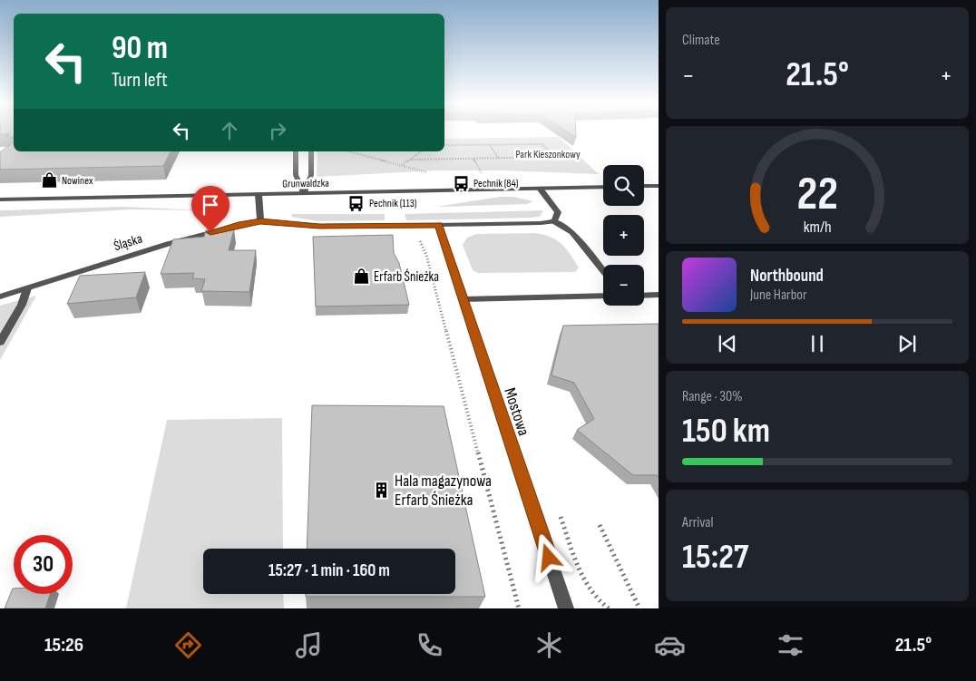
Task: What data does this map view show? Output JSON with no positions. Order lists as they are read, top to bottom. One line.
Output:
{"streets":{"street":["Grunwaldzka","Śląska","Mostowa"]},"crossings":[["Śląska","Mostowa"]],"parks":["Park Kieszonkowy"],"places":{"shop":["Nowinex","Erfarb Śnieżka"],"bus stop":["Pechnik (84)","Pechnik (113)"],"building":["Hala magazynowa Erfarb Śnieżka"]},"page":{"tile":["Climate",["Range · 30%","150 km"],["Arrival","15:27"]],"turn":["90 m","Turn left"],"heat":["−","21.5°","+"],"map_buttons":["+","−"],"song":["Northbound","June Harbor"],"limit":"30","trip":"15:27 · 1 min · 160 m","tabs":["15:26","21.5°"],"gauge":["22","km/h"]}}
